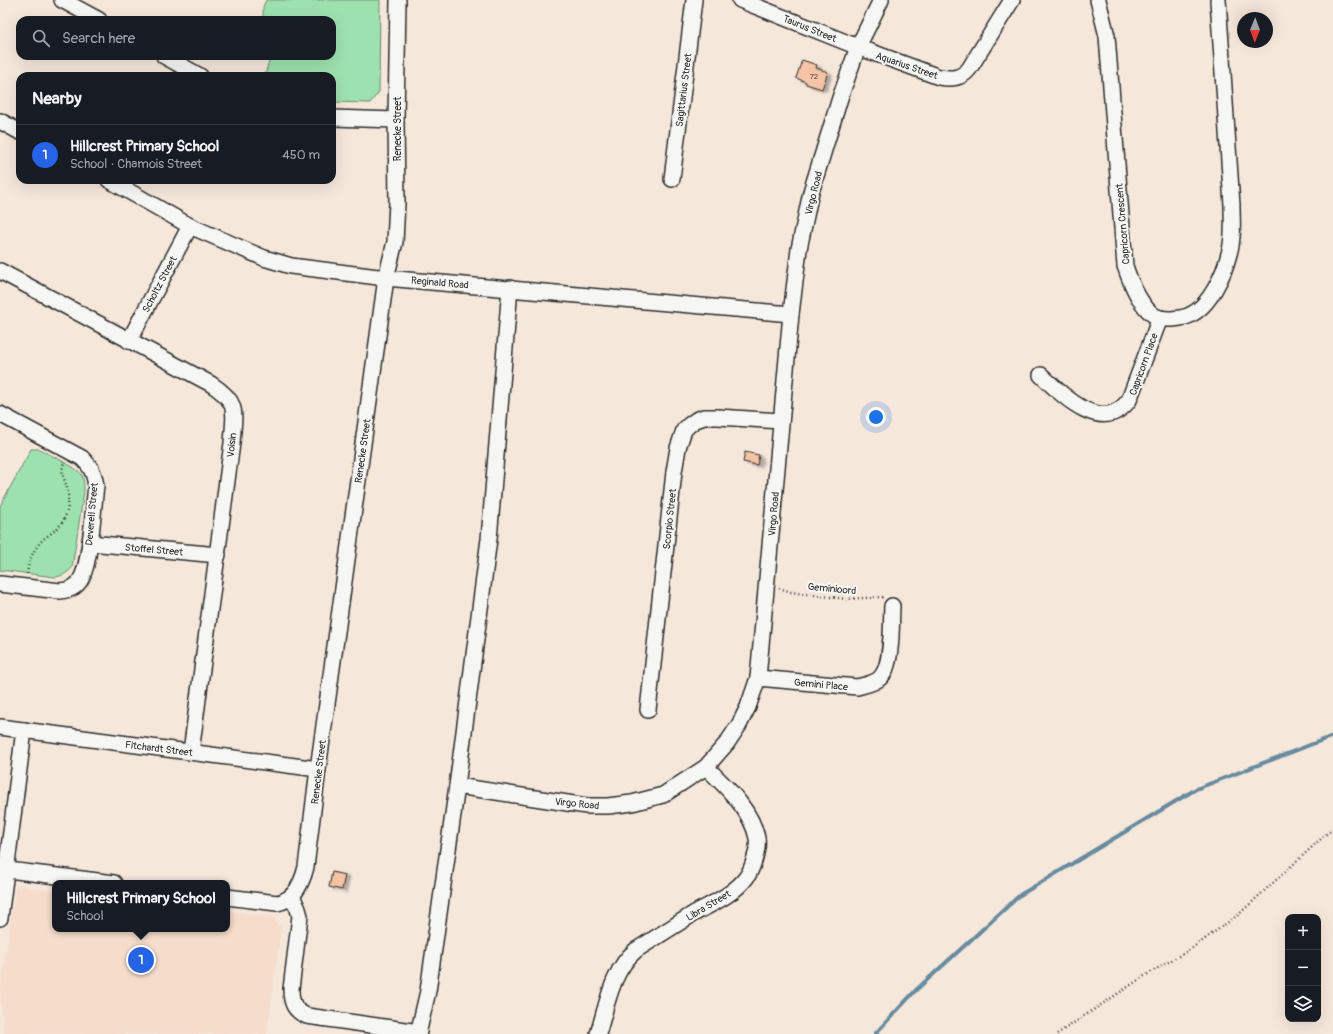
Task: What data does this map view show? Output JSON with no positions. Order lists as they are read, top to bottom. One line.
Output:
{"streets":{"street":["Taurus Street","Aquarius Street","Sagittarius Street","Renecke Street","Virgo Road","Capricorn Crescent","Reginald Road","Scholtz Street","Capricorn Place","Voisin","Deverell Street","Scorpio Street","Stoffel Street","Gemini Place","Fitchardt Street","Libra Street"],"path":["Geminioord"]},"crossings":[["Taurus Street","Aquarius Street"],["Taurus Street","Virgo Road"],["Aquarius Street","Virgo Road"],["Renecke Street","Reginald Road"],["Renecke Street","Fitchardt Street"],["Virgo Road","Reginald Road"],["Virgo Road","Scorpio Street"],["Virgo Road","Geminioord"],["Virgo Road","Gemini Place"],["Virgo Road","Libra Street"],["Capricorn Crescent","Capricorn Place"],["Reginald Road","Scholtz Street"],["Scholtz Street","Voisin"],["Voisin","Stoffel Street"],["Voisin","Fitchardt Street"],["Deverell Street","Stoffel Street"],["Geminioord","Gemini Place"]],"house_numbers":["72"],"north":"bottom","page":{"search":"Search here","heading":"Nearby","list":[{"mark":"1","name":"Hillcrest Primary School","note":"School · Chamois Street","value":"450 m"}],"popup":["Hillcrest Primary School","School"],"map_buttons":["+","−"],"pins":"1"}}
